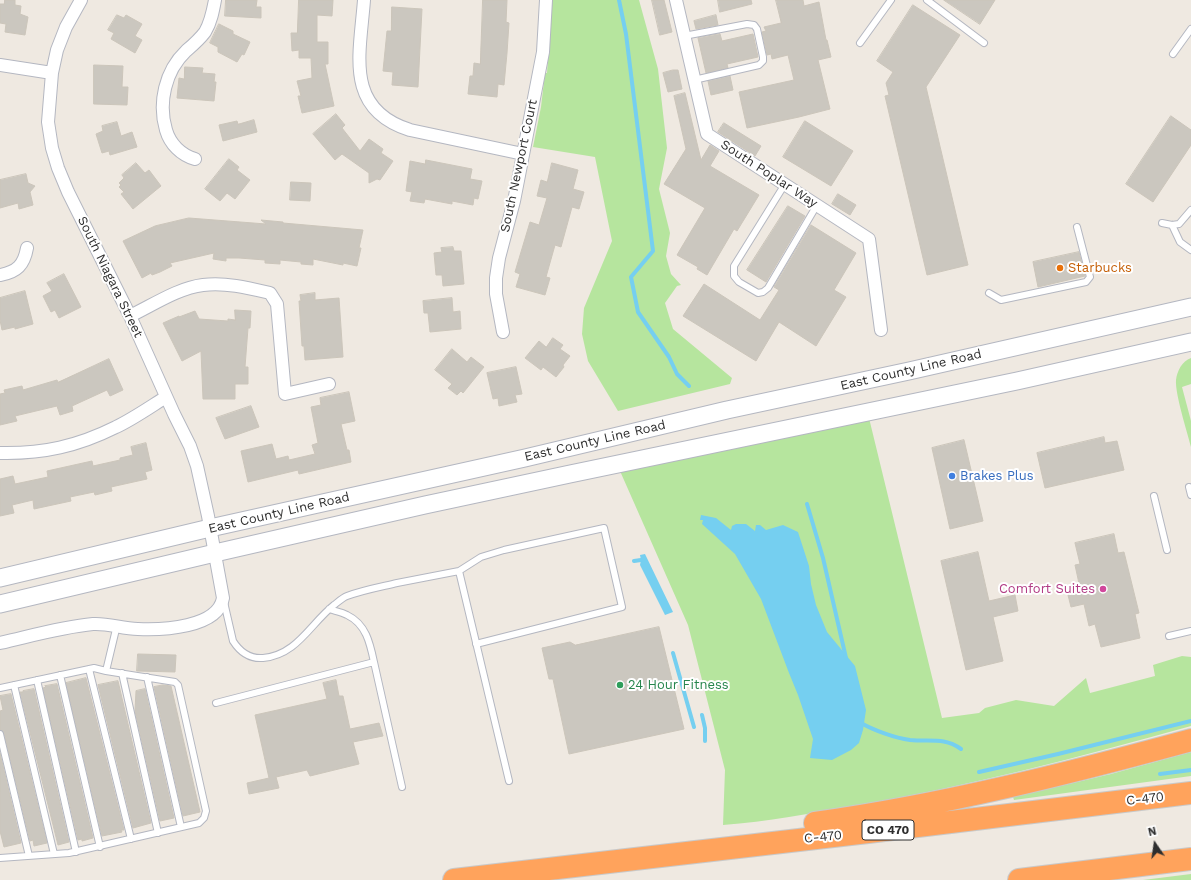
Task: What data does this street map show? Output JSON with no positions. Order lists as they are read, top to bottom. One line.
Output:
{"streets":{"highway":["C-470","CO 470"],"main road":["East County Line Road"],"street":["South Newport Court","South Poplar Way","South Niagara Street"]},"crossings":[["South Niagara Street","East County Line Road"]],"places":["Starbucks","Brakes Plus","Comfort Suites","24 Hour Fitness"],"north":"top"}
